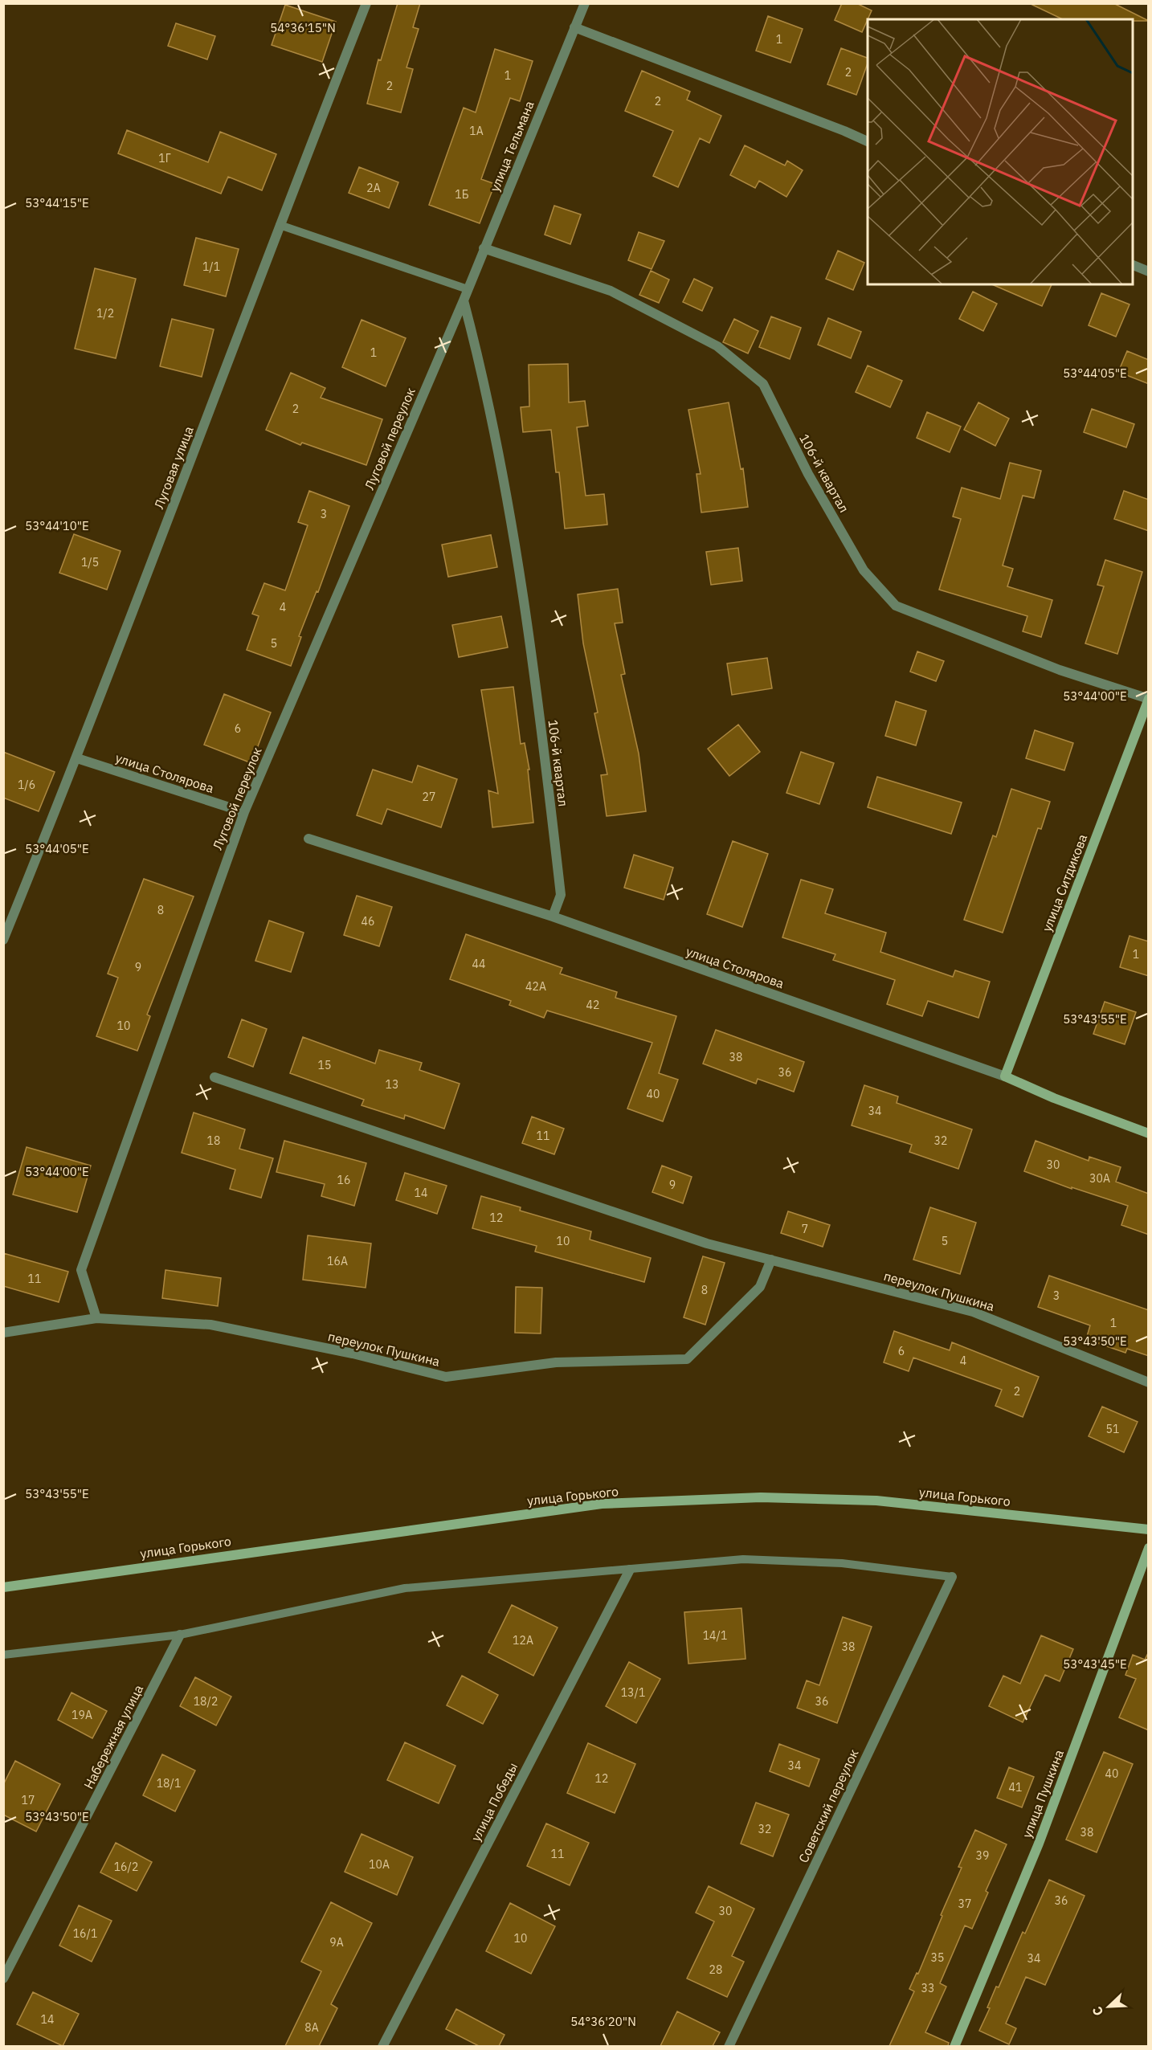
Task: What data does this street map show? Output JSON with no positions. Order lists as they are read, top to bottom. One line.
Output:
{"streets":{"main road":["улица Столярова","улица Ситдикова","улица Горького","улица Пушкина"],"street":["улица Тельмана","Луговой переулок","Луговая улица","106-й квартал","переулок Пушкина","Набережная улица","улица Победы","Советский переулок"]},"crossings":[["улица Тельмана","Луговой переулок"],["улица Тельмана","106-й квартал"],["Луговой переулок","106-й квартал"],["Луговой переулок","улица Столярова"],["Луговой переулок","переулок Пушкина"],["Луговая улица","улица Столярова"],["106-й квартал","улица Столярова"],["106-й квартал","улица Ситдикова"],["улица Столярова","улица Ситдикова"]],"house_numbers":["1","2","1","2","2","1А","1Г","2А","1Б","1/1","1/2","1","2","3","1/5","4","5","6","1/6","27","8","46","1","44","9","42А","42","10","38","15","36","13","40","34","11","18","32","30","30А","16","9","14","12","7","10","5","16А","11","8","3","1","6","4","2","51","14/1","12А","38","13/1","18/2","36","19А","34","40","12","18/1","41","17","32","38","11","39","10А","16/2","36","37","30","16/1","10","9А","35","34","28","33","14","8А"],"north":"bottom left","coordinates":["54°36'15\"N","53°44'15\"E","53°44'05\"E","53°44'10\"E","53°44'00\"E","53°43'55\"E","53°43'50\"E","53°43'45\"E","54°36'20\"N"]}
